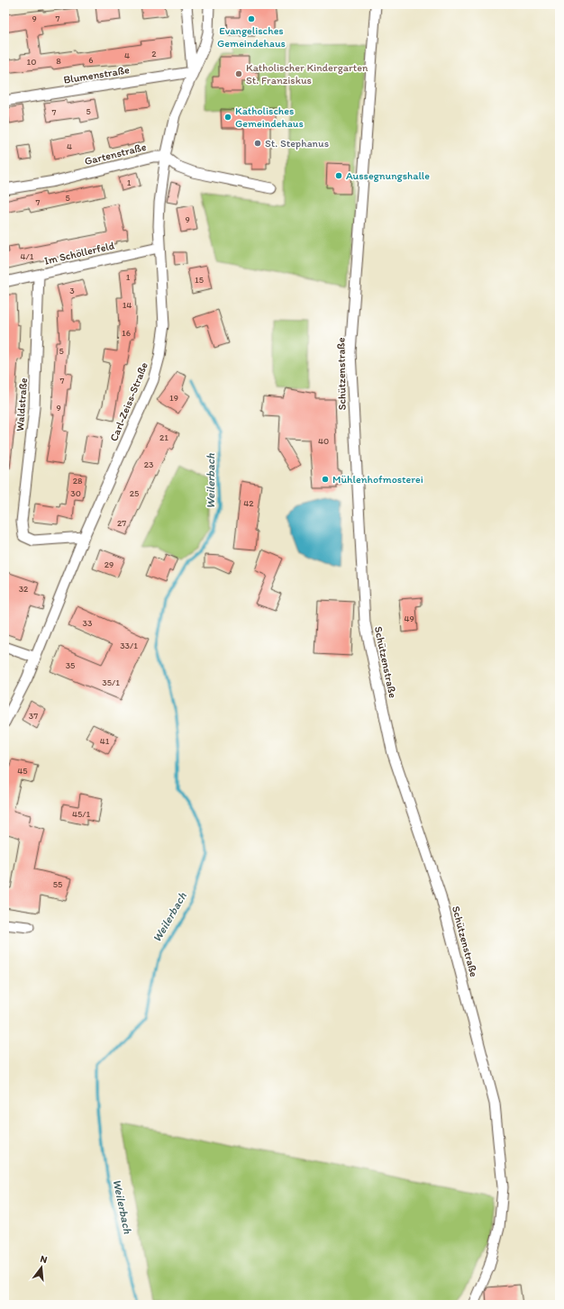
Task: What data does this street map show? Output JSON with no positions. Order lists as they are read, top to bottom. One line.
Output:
{"streets":{"street":["Blumenstraße","Gartenstraße","Im Schöllerfeld","Schützenstraße","Carl-Zeiss-Straße","Waldstraße"]},"crossings":[["Blumenstraße","Carl-Zeiss-Straße"],["Gartenstraße","Carl-Zeiss-Straße"],["Im Schöllerfeld","Carl-Zeiss-Straße"],["Im Schöllerfeld","Waldstraße"],["Carl-Zeiss-Straße","Waldstraße"]],"water":["Weilerbach"],"places":["Evangelisches Gemeindehaus","Katholischer Kindergarten St. Franziskus","Katholisches Gemeindehaus","St. Stephanus","Aussegnungshalle","Mühlenhofmosterei"],"house_numbers":["9","7","2","4","6","8","10","5","7","4","1","5","7","9","4/1","1","15","3","14","16","5","7","19","9","21","40","23","28","30","25","42","27","29","32","49","33","33/1","35","35/1","37","41","45","45/1","55"],"north":"top"}
